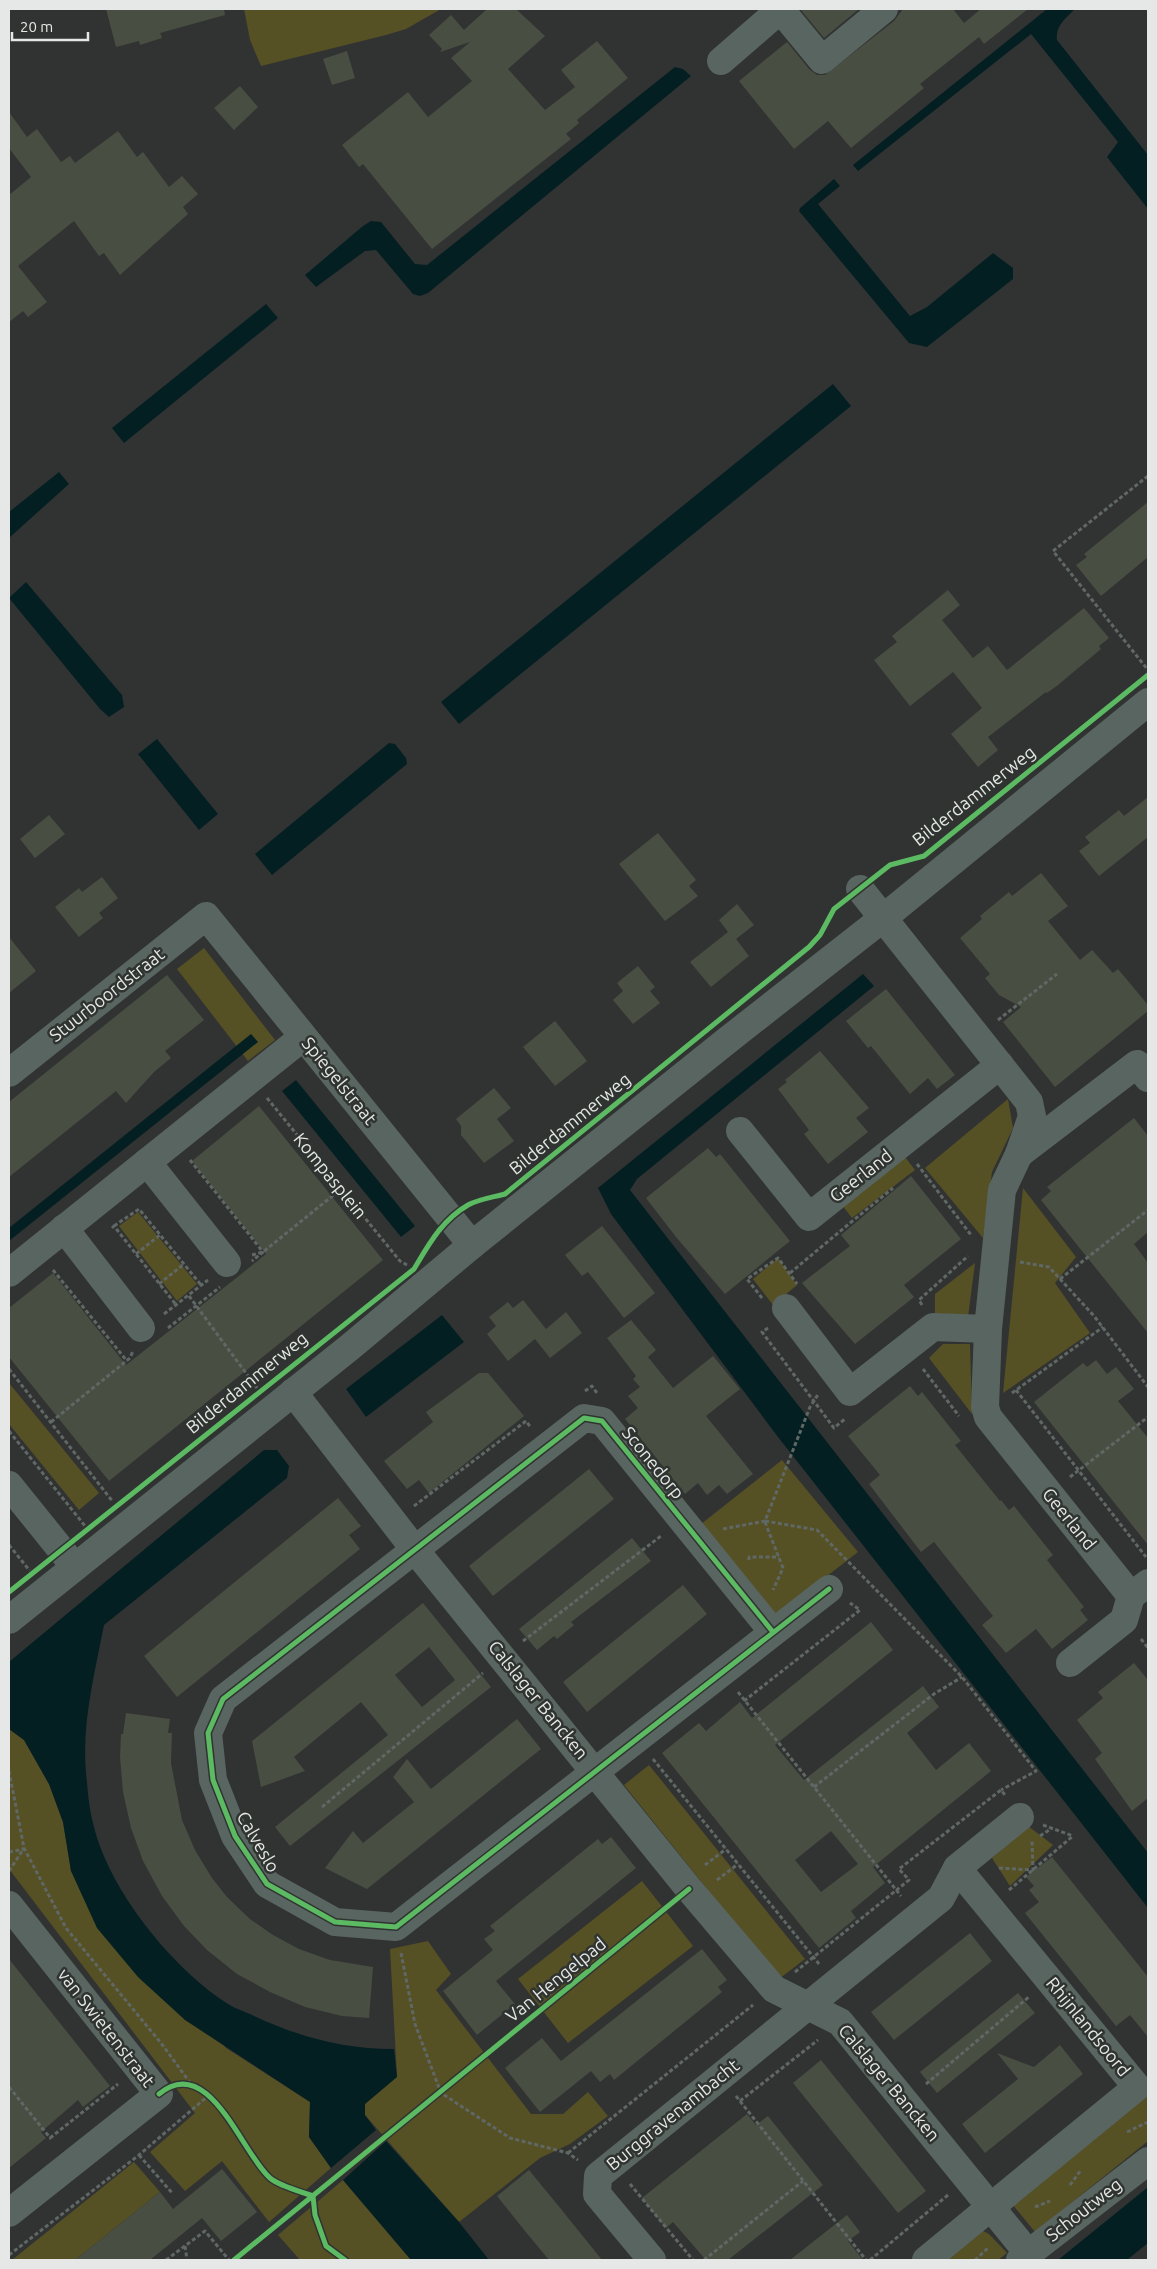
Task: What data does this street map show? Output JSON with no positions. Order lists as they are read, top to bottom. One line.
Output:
{"streets":{"street":["Bilderdammerweg","Stuurboordstraat","Spiegelstraat","Geerland","Sconedorp","Calslager Bancken","Calveslo","Rhijnlandsoord","van Swietenstraat","Burggravenambacht","Schoutweg"],"path":["Kompasplein"],"cycle path":["Van Hengelpad"]},"crossings":[["Bilderdammerweg","Spiegelstraat"],["Bilderdammerweg","Geerland"],["Bilderdammerweg","Calslager Bancken"],["Stuurboordstraat","Spiegelstraat"],["Sconedorp","Calslager Bancken"],["Sconedorp","Calveslo"],["Calslager Bancken","Calveslo"],["Calslager Bancken","Rhijnlandsoord"],["Calslager Bancken","Burggravenambacht"],["Calslager Bancken","Schoutweg"]],"scale_bar":"20 m"}
